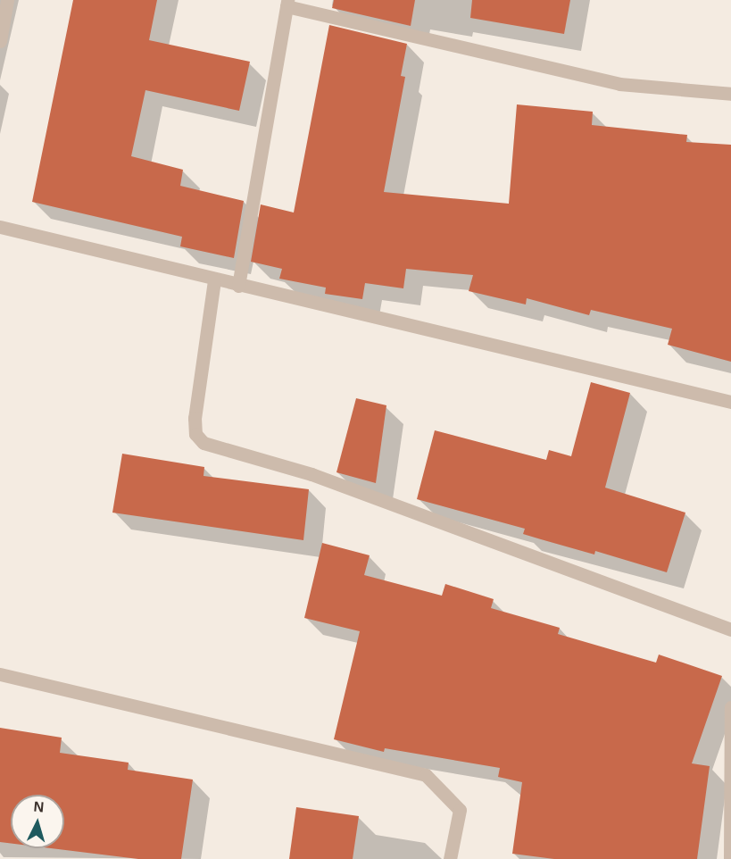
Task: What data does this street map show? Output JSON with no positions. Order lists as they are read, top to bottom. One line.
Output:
{"north":"top"}
